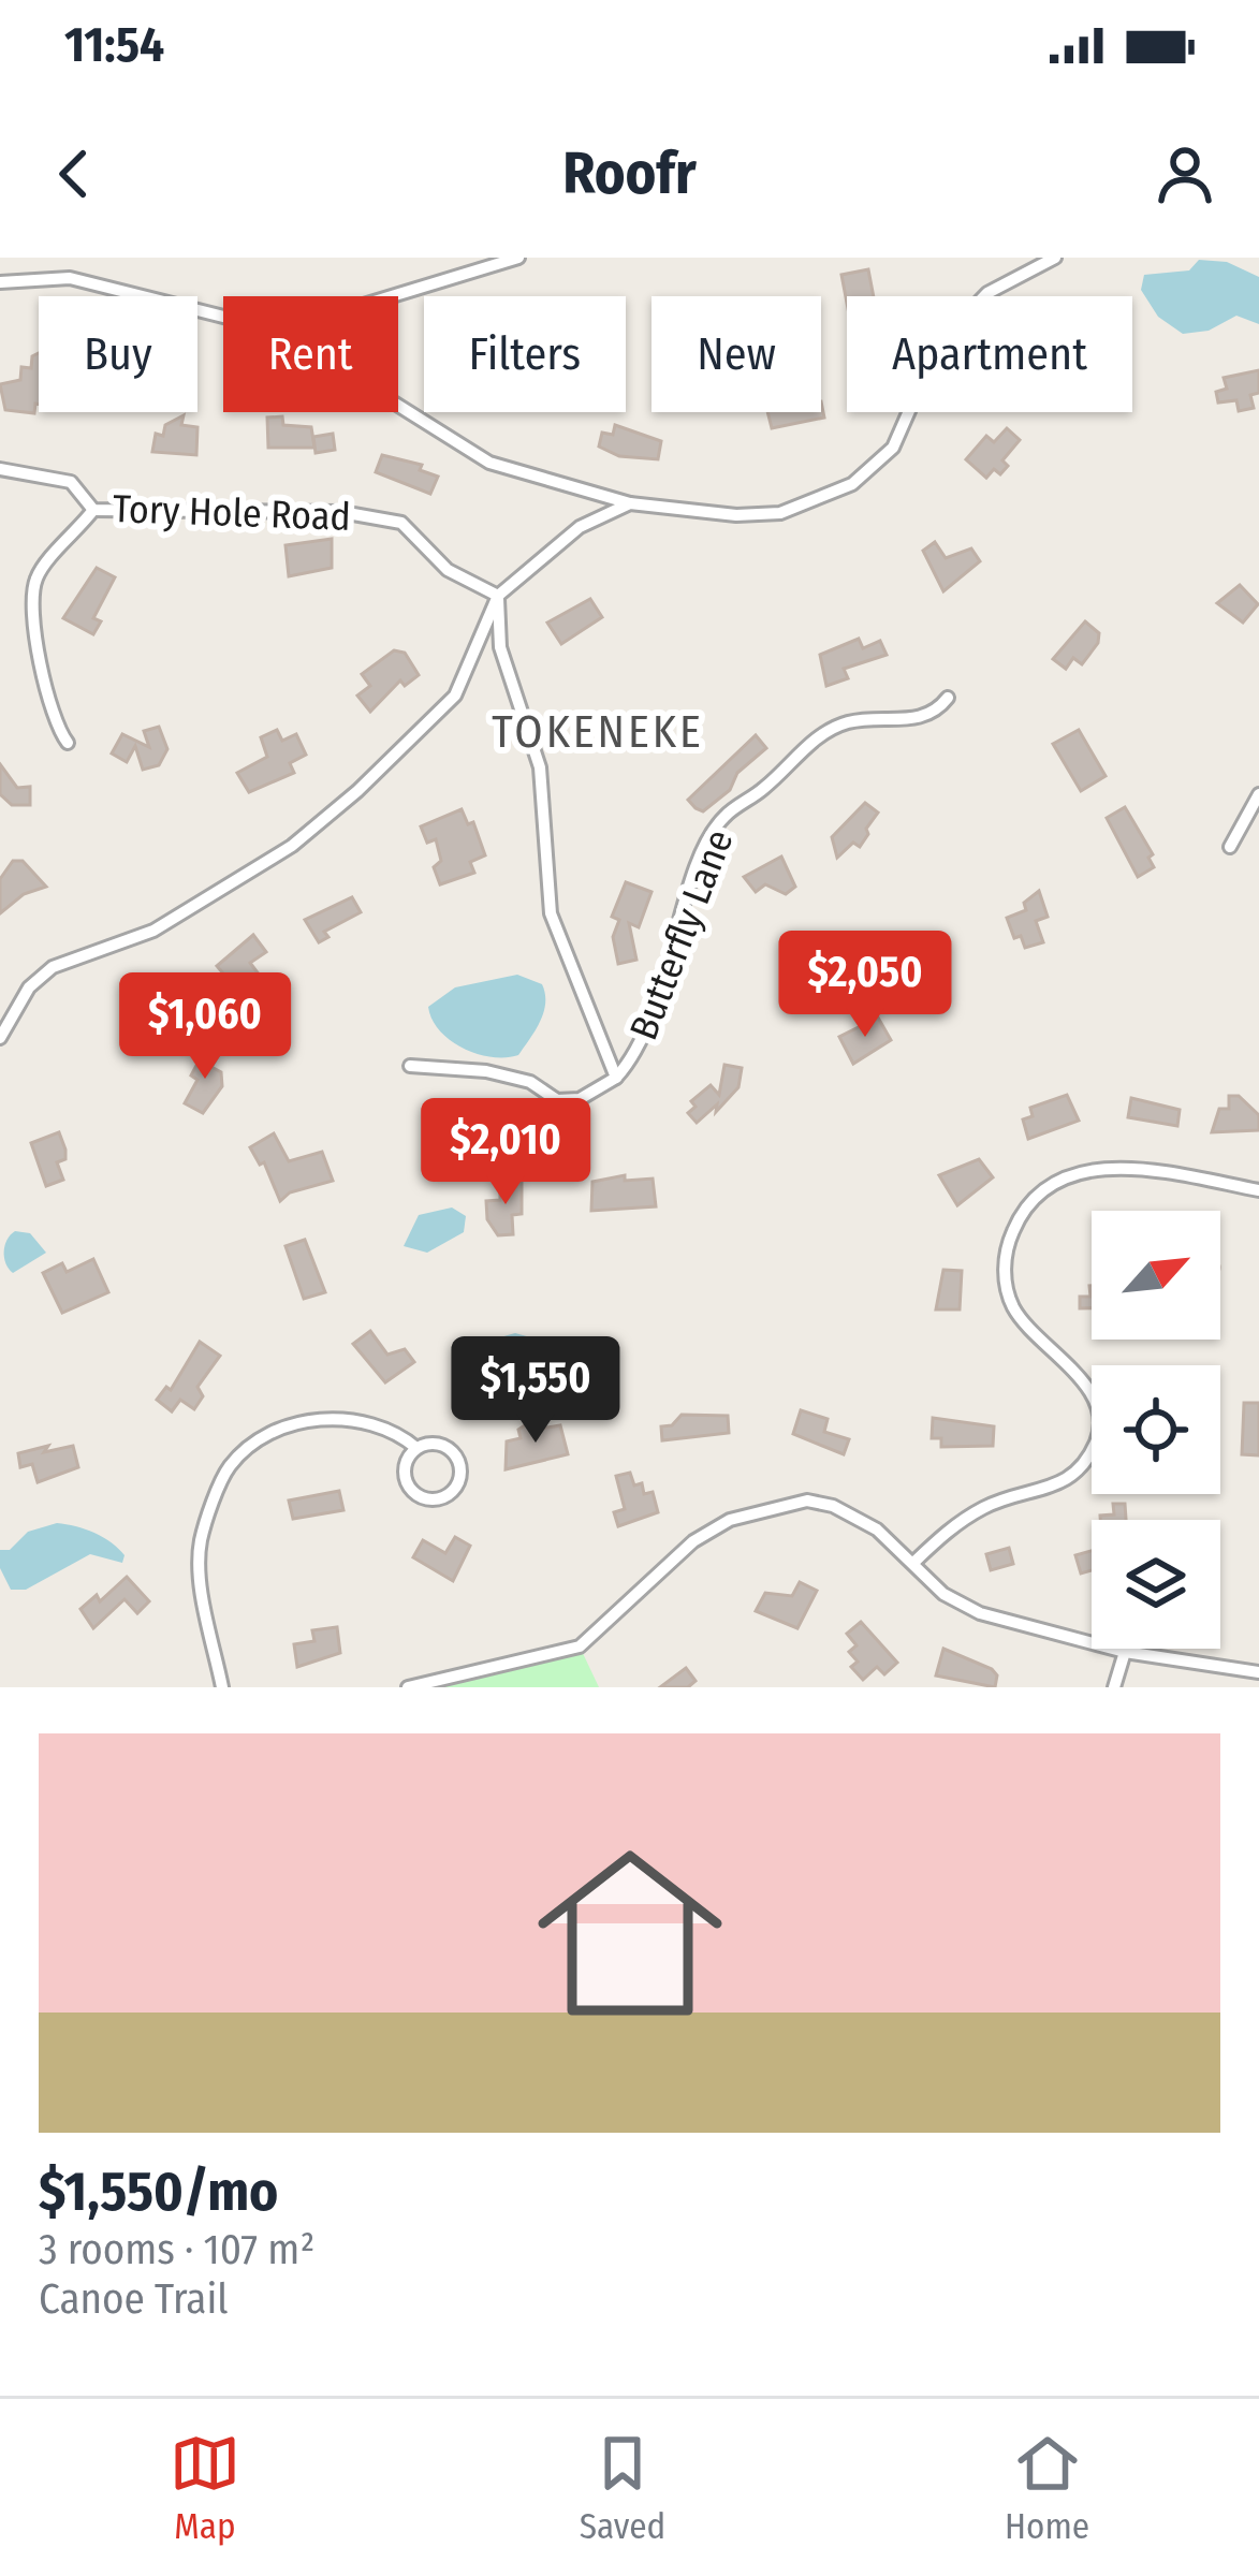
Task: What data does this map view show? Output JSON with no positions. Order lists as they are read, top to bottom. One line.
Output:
{"streets":{"street":["Tory Hole Road","Butterfly Lane"]},"districts":["TOKENEKE"],"north":"top right","page":{"status":"11:54","header":"Roofr","chip":["Buy","Rent","Filters","New","Apartment"],"price":["$2,050","$1,060","$2,010","$1,550"],"list":[{"name":"$1,550/mo","note":"3 rooms · 107 m² · Canoe Trail"}],"tabs":["Map","Saved","Home"]}}
